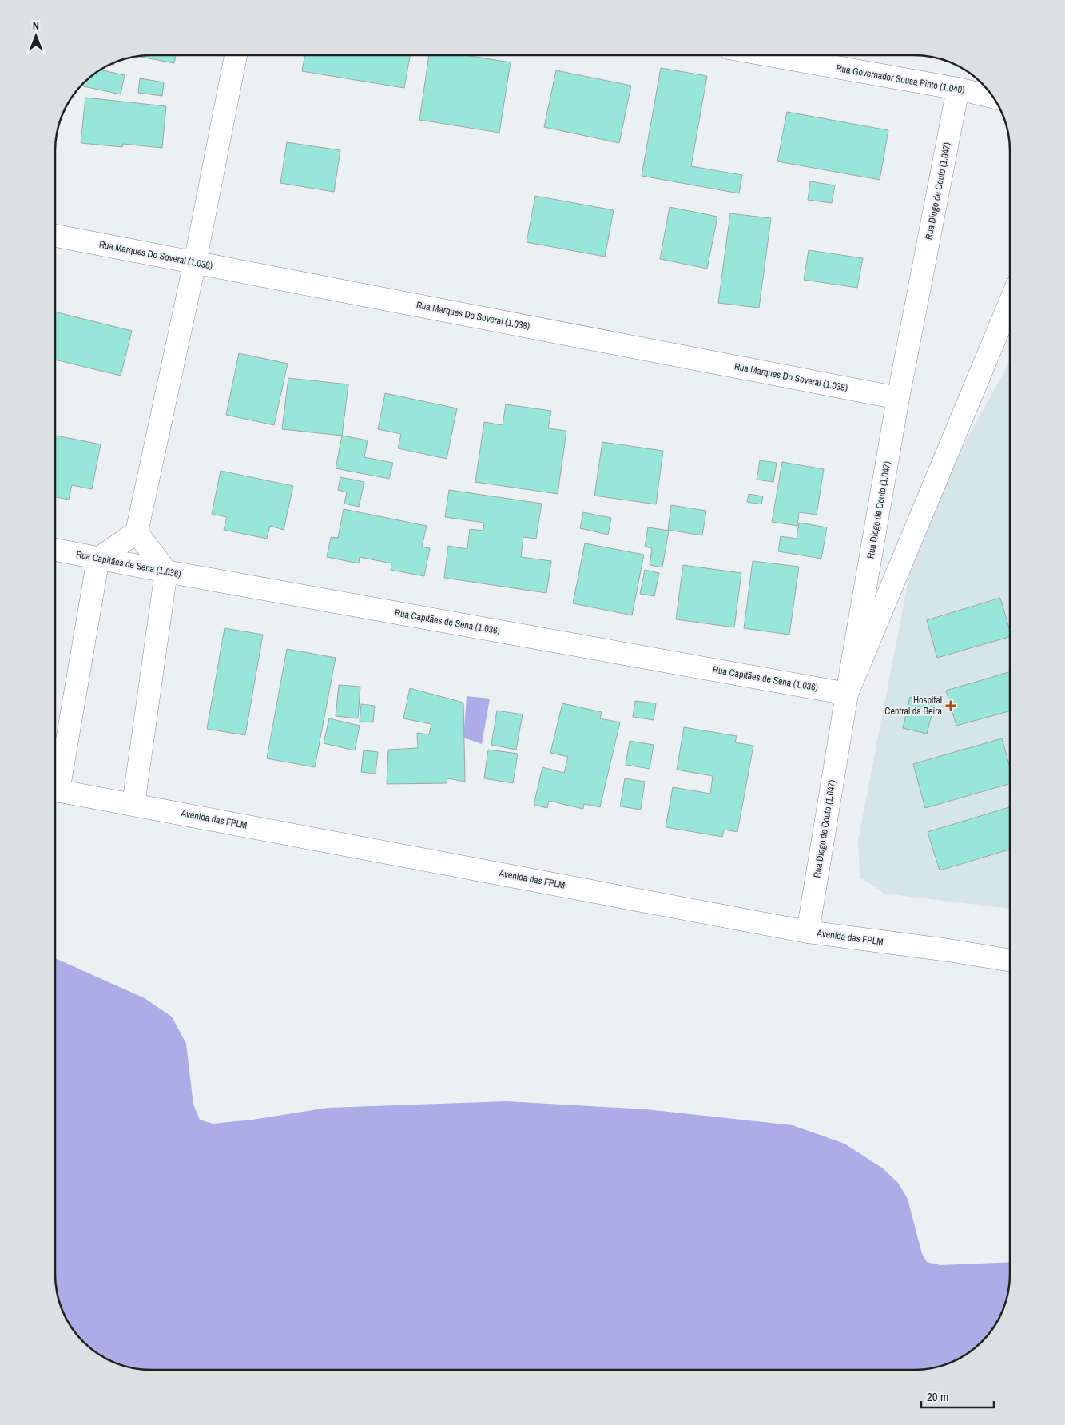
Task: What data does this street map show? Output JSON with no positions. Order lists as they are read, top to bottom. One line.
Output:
{"streets":{"street":["Rua Governador Sousa Pinto (1.040)","Rua Diogo de Couto (1.047)","Rua Marques Do Soveral (1.038)","Rua Capitães de Sena (1.036)","Avenida das FPLM"]},"crossings":[["Rua Governador Sousa Pinto (1.040)","Rua Diogo de Couto (1.047)"],["Rua Diogo de Couto (1.047)","Rua Marques Do Soveral (1.038)"],["Rua Diogo de Couto (1.047)","Rua Capitães de Sena (1.036)"],["Rua Diogo de Couto (1.047)","Avenida das FPLM"]],"places":{"health":["Hospital Central da Beira"]},"scale_bar":"20 m","north":"top"}
